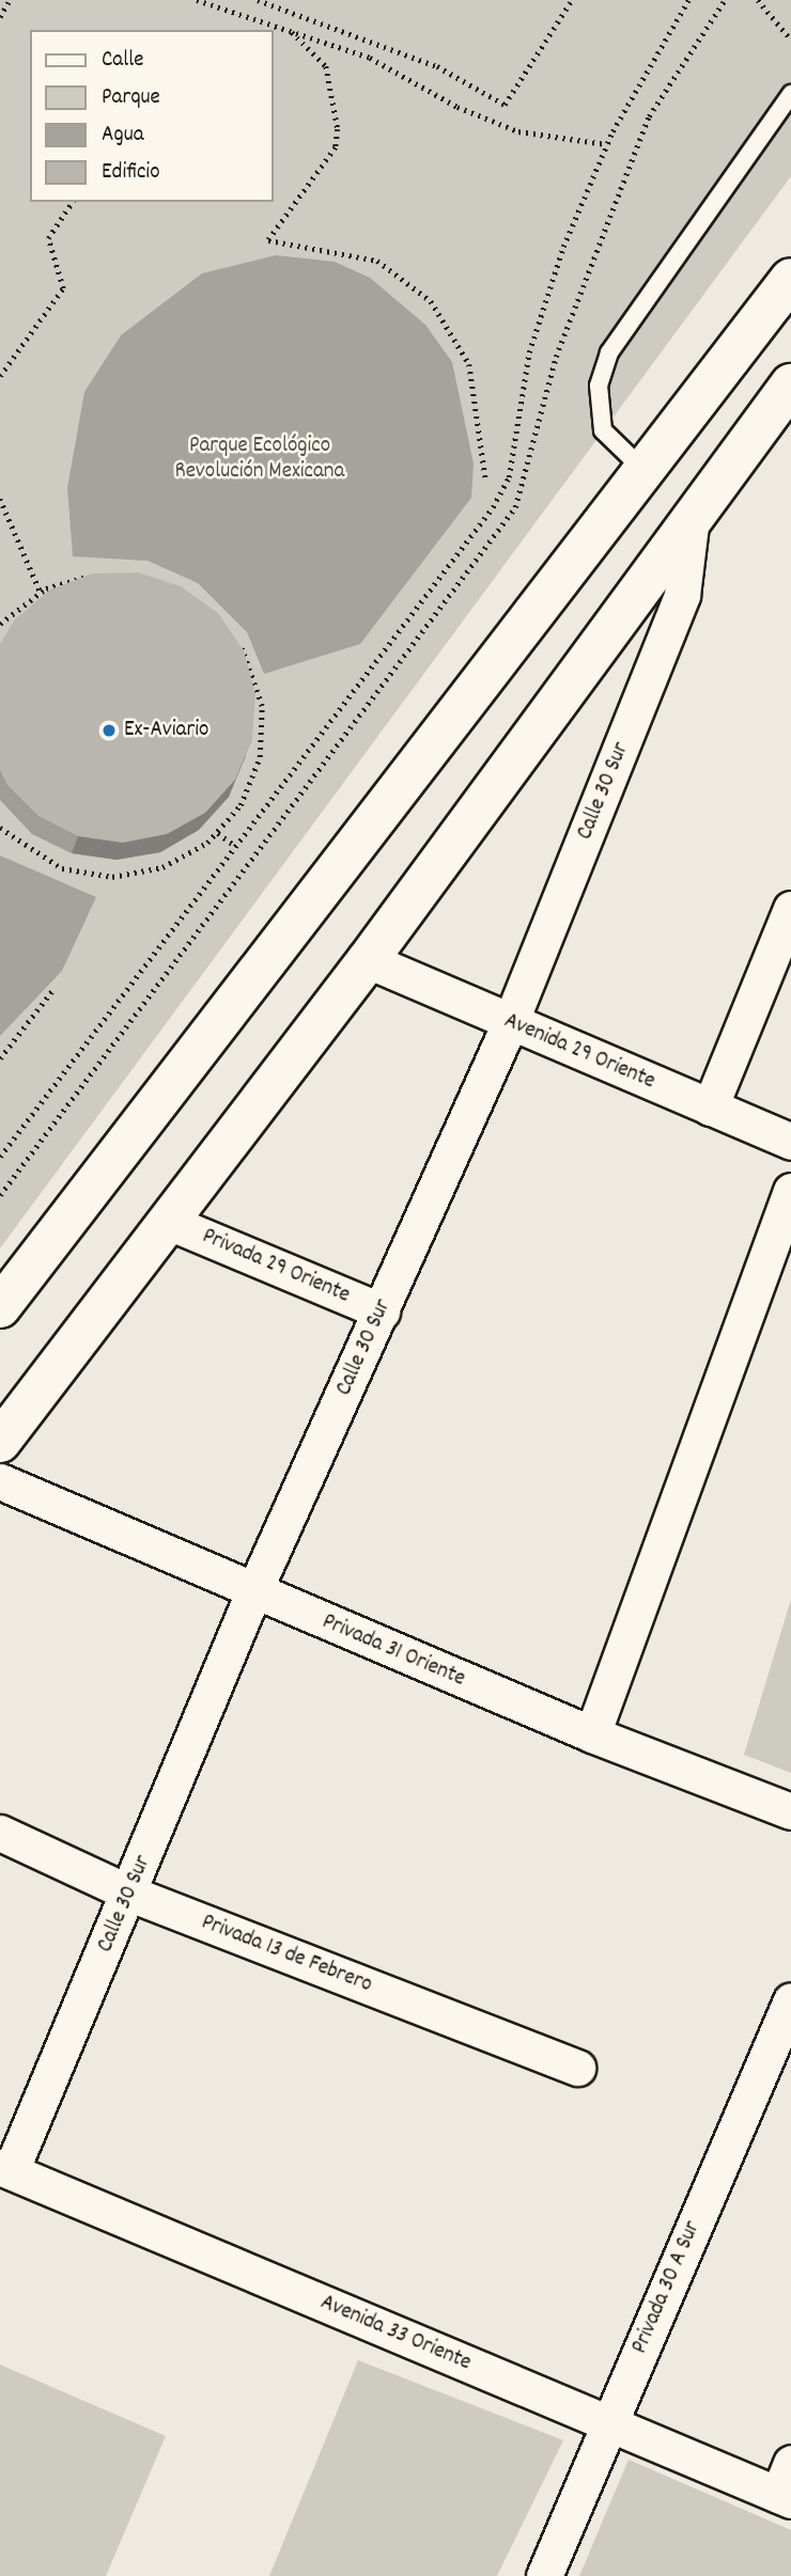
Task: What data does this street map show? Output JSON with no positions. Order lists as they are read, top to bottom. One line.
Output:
{"streets":{"main road":["Calle 30 Sur"],"street":["Avenida 29 Oriente","Privada 29 Oriente","Privada 31 Oriente","Privada 13 de Febrero","Privada 30 A Sur","Avenida 33 Oriente"]},"crossings":[["Calle 30 Sur","Avenida 29 Oriente"],["Calle 30 Sur","Privada 29 Oriente"],["Calle 30 Sur","Privada 31 Oriente"],["Calle 30 Sur","Privada 13 de Febrero"],["Calle 30 Sur","Avenida 33 Oriente"],["Privada 30 A Sur","Avenida 33 Oriente"]],"parks":["Parque Ecológico Revolución Mexicana"],"places":["Ex-Aviario"],"legend":["Calle","Parque","Agua","Edificio"]}
